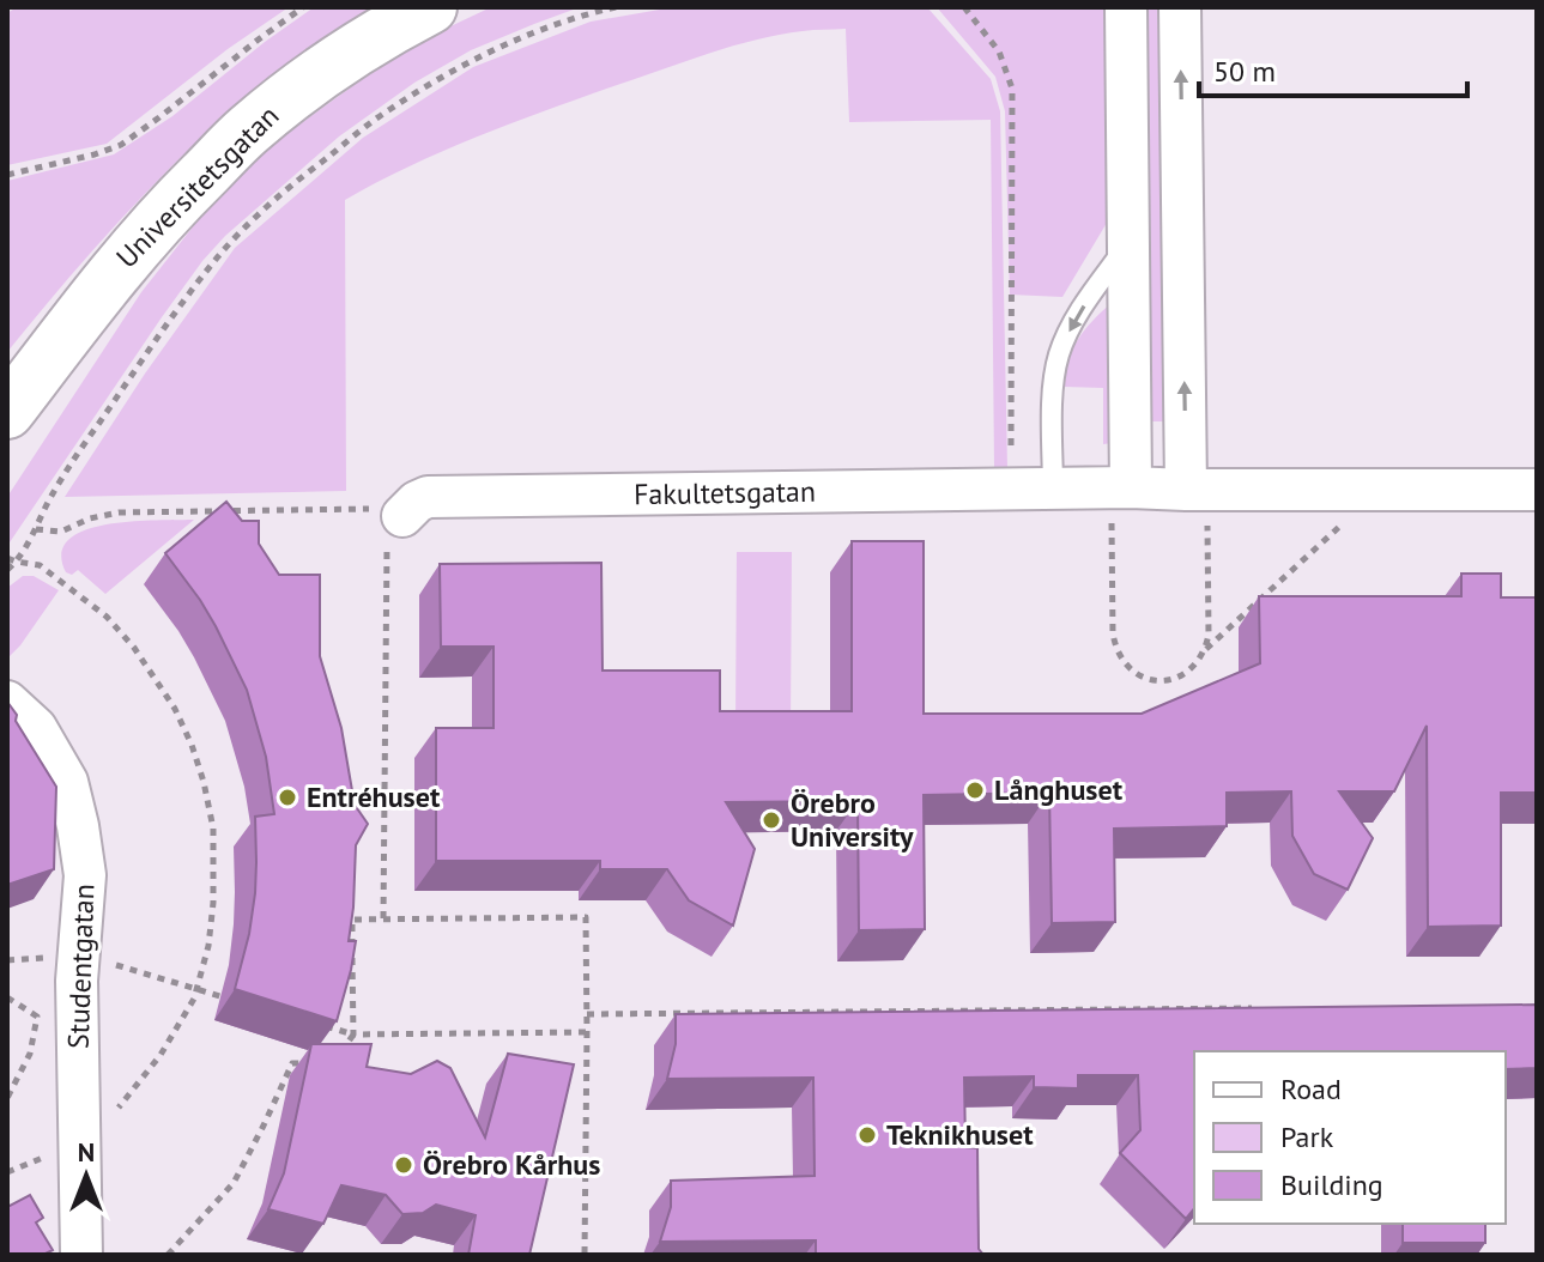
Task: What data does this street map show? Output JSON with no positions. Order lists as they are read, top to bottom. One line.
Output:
{"streets":{"street":["Universitetsgatan","Fakultetsgatan","Studentgatan"]},"places":["Långhuset","Entréhuset","Örebro University","Teknikhuset","Örebro Kårhus"],"legend":["Road","Park","Building"],"scale_bar":"50 m","north":"top"}
